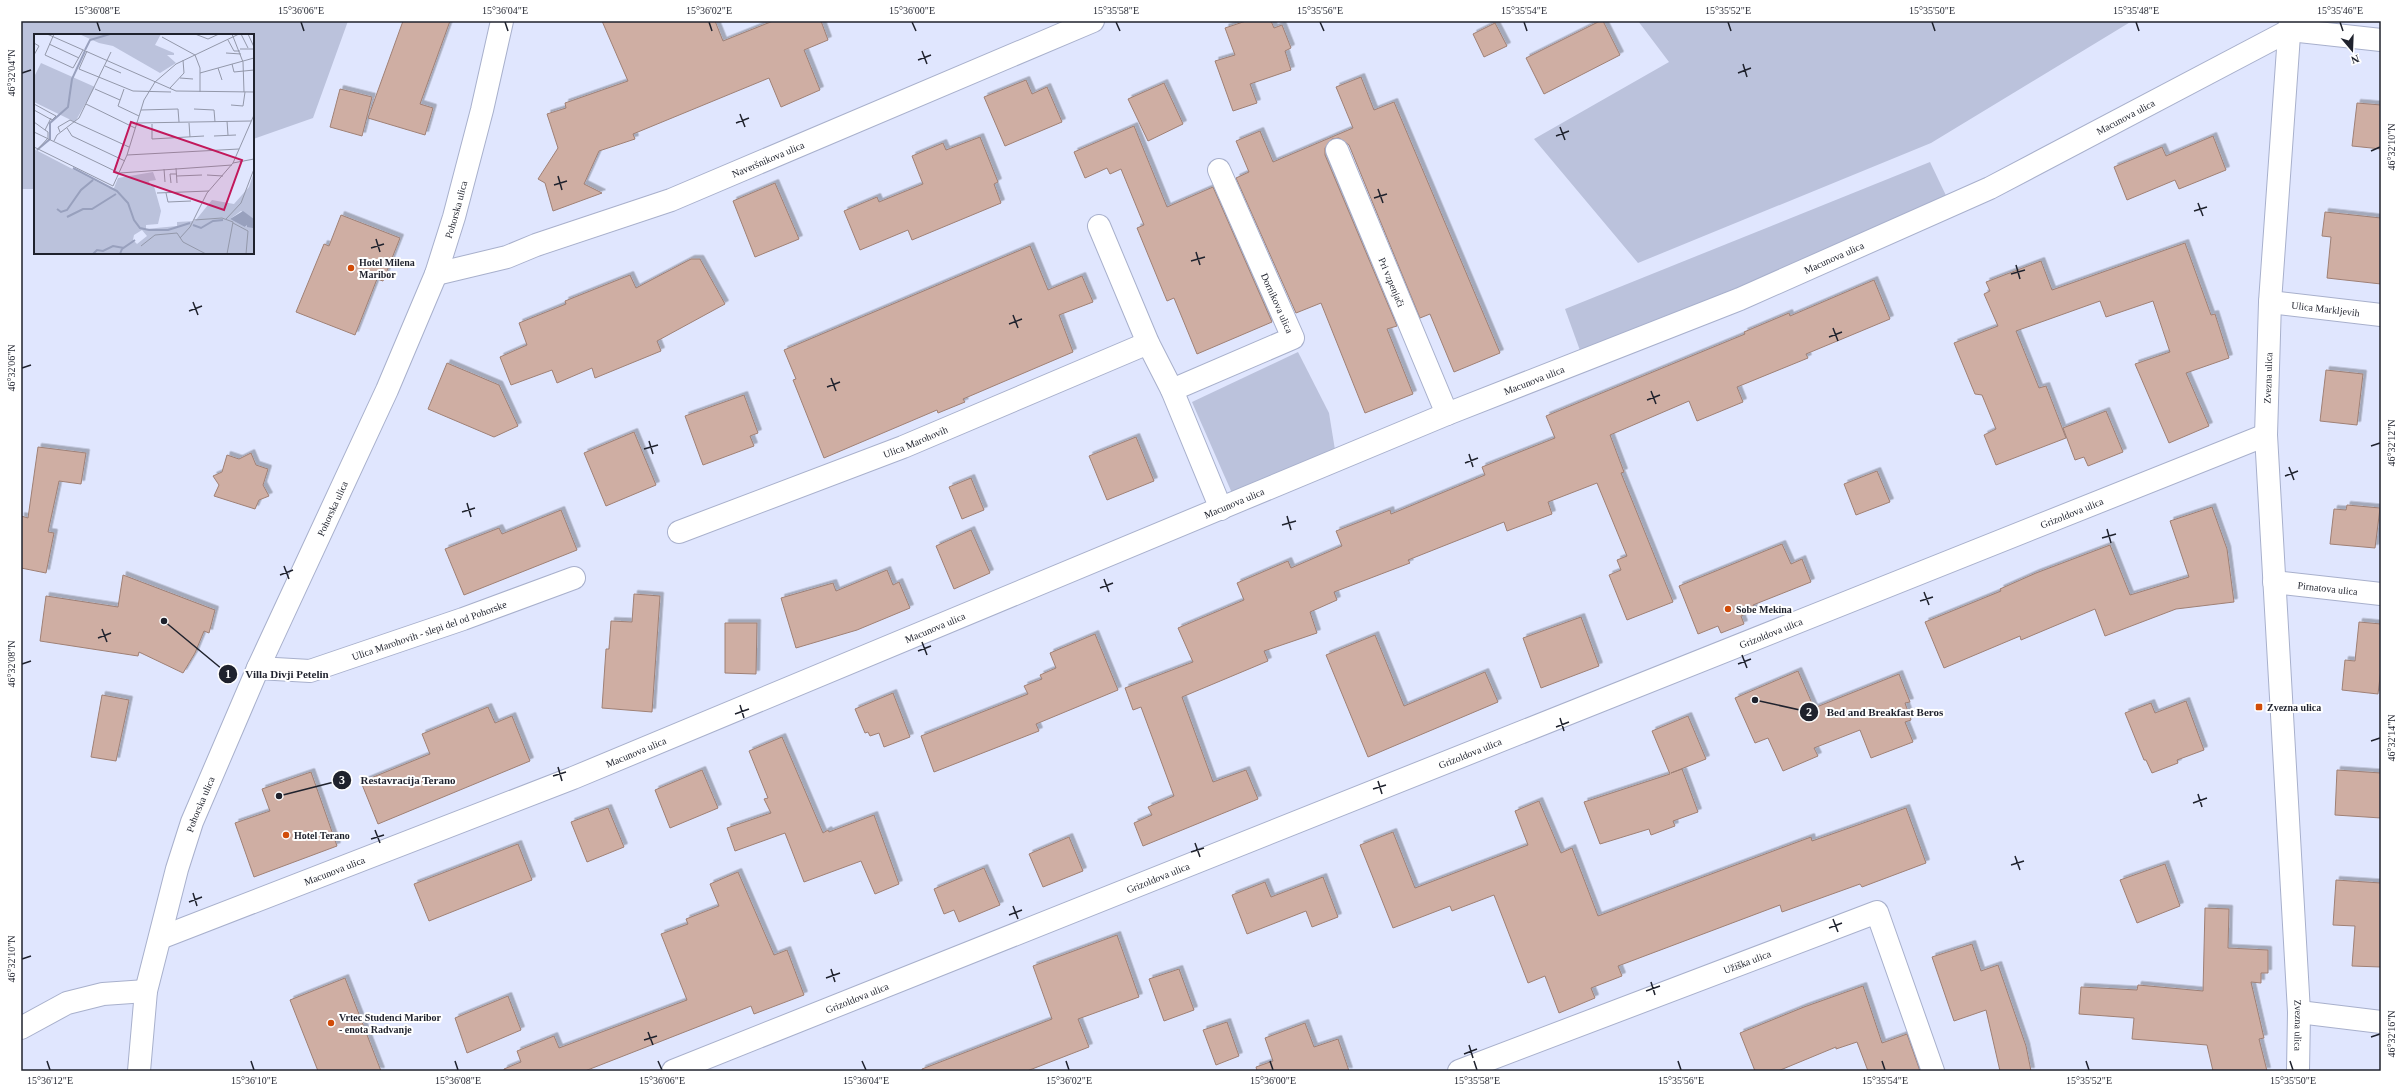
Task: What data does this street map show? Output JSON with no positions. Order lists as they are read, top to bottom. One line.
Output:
{"streets":{"street":["Macunova ulica","Naveršnikova ulica","Pohorska ulica","Pri vzpenjači","Dornikova ulica","Ulica Markljevih","Zvezna ulica","Ulica Marohovih","Grizoldova ulica","Pirnatova ulica","Ulica Marohovih - slepi del od Pohorske","Užiška ulica"]},"crossings":[["Macunova ulica","Pohorska ulica"],["Macunova ulica","Pri vzpenjači"],["Macunova ulica","Zvezna ulica"],["Naveršnikova ulica","Pohorska ulica"],["Pohorska ulica","Ulica Marohovih - slepi del od Pohorske"],["Ulica Markljevih","Zvezna ulica"],["Zvezna ulica","Grizoldova ulica"],["Zvezna ulica","Pirnatova ulica"]],"places":{"other":["Hotel Milena Maribor","Sobe Mekina","Villa Divji Petelin","Bed and Breakfast Beros","Restavracija Terano","Hotel Terano","Vrtec Studenci Maribor - enota Radvanje"],"transit":["Zvezna ulica"]},"north":"bottom","coordinates":["15°36'08\"E","15°36'06\"E","15°36'04\"E","15°36'02\"E","15°36'00\"E","15°35'58\"E","15°35'56\"E","15°35'54\"E","15°35'52\"E","15°35'50\"E","15°35'48\"E","15°35'46\"E","46°32'04\"N","46°32'10\"N","46°32'06\"N","46°32'12\"N","46°32'08\"N","46°32'14\"N","46°32'16\"N","15°36'12\"E","15°36'10\"E"]}
